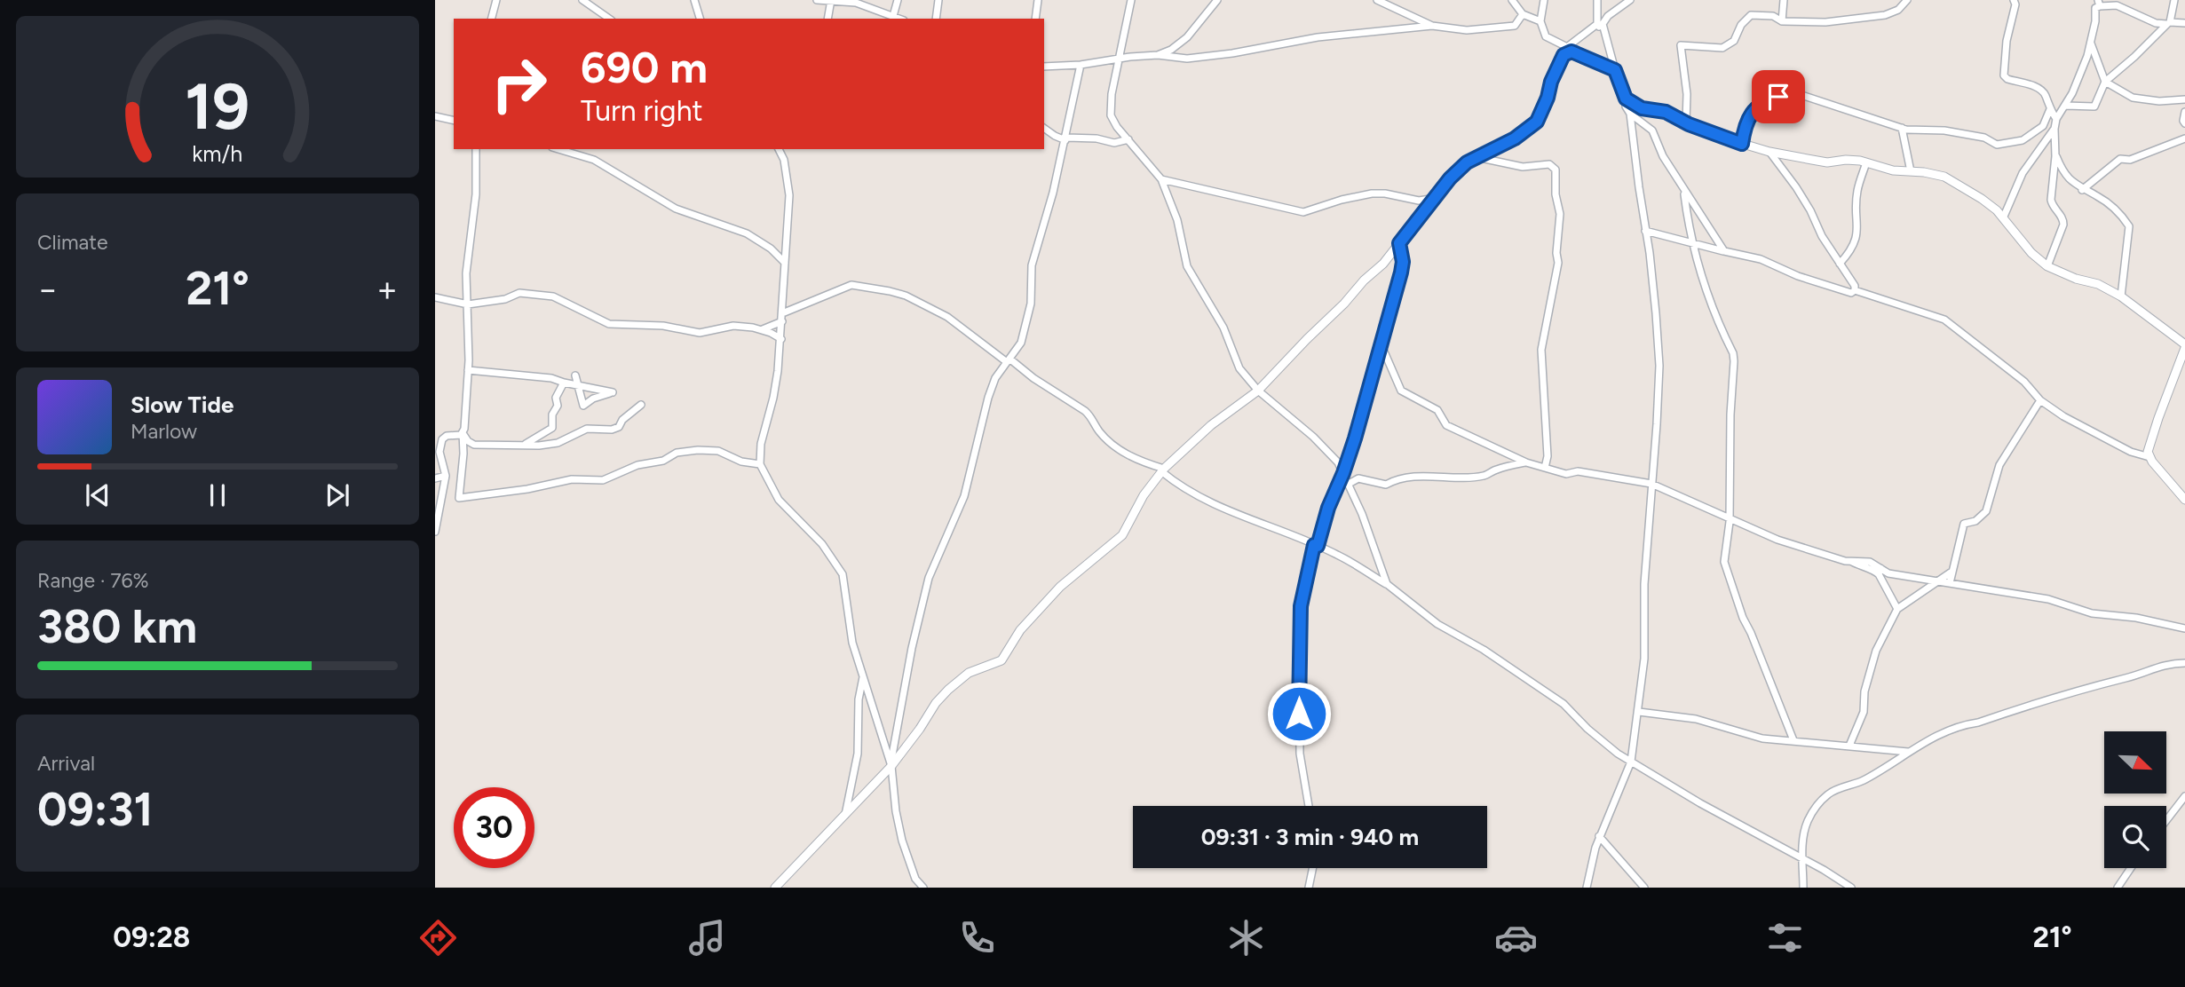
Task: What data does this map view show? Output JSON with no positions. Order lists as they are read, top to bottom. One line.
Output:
{"north":"bottom right","page":{"turn":["690 m","Turn right"],"tile":["Climate",["Range · 76%","380 km"],["Arrival","09:31"]],"heat":["−","21°","+"],"song":["Slow Tide","Marlow"],"limit":"30","trip":"09:31 · 3 min · 940 m","tabs":["09:28","21°"],"gauge":["19","km/h"]}}
